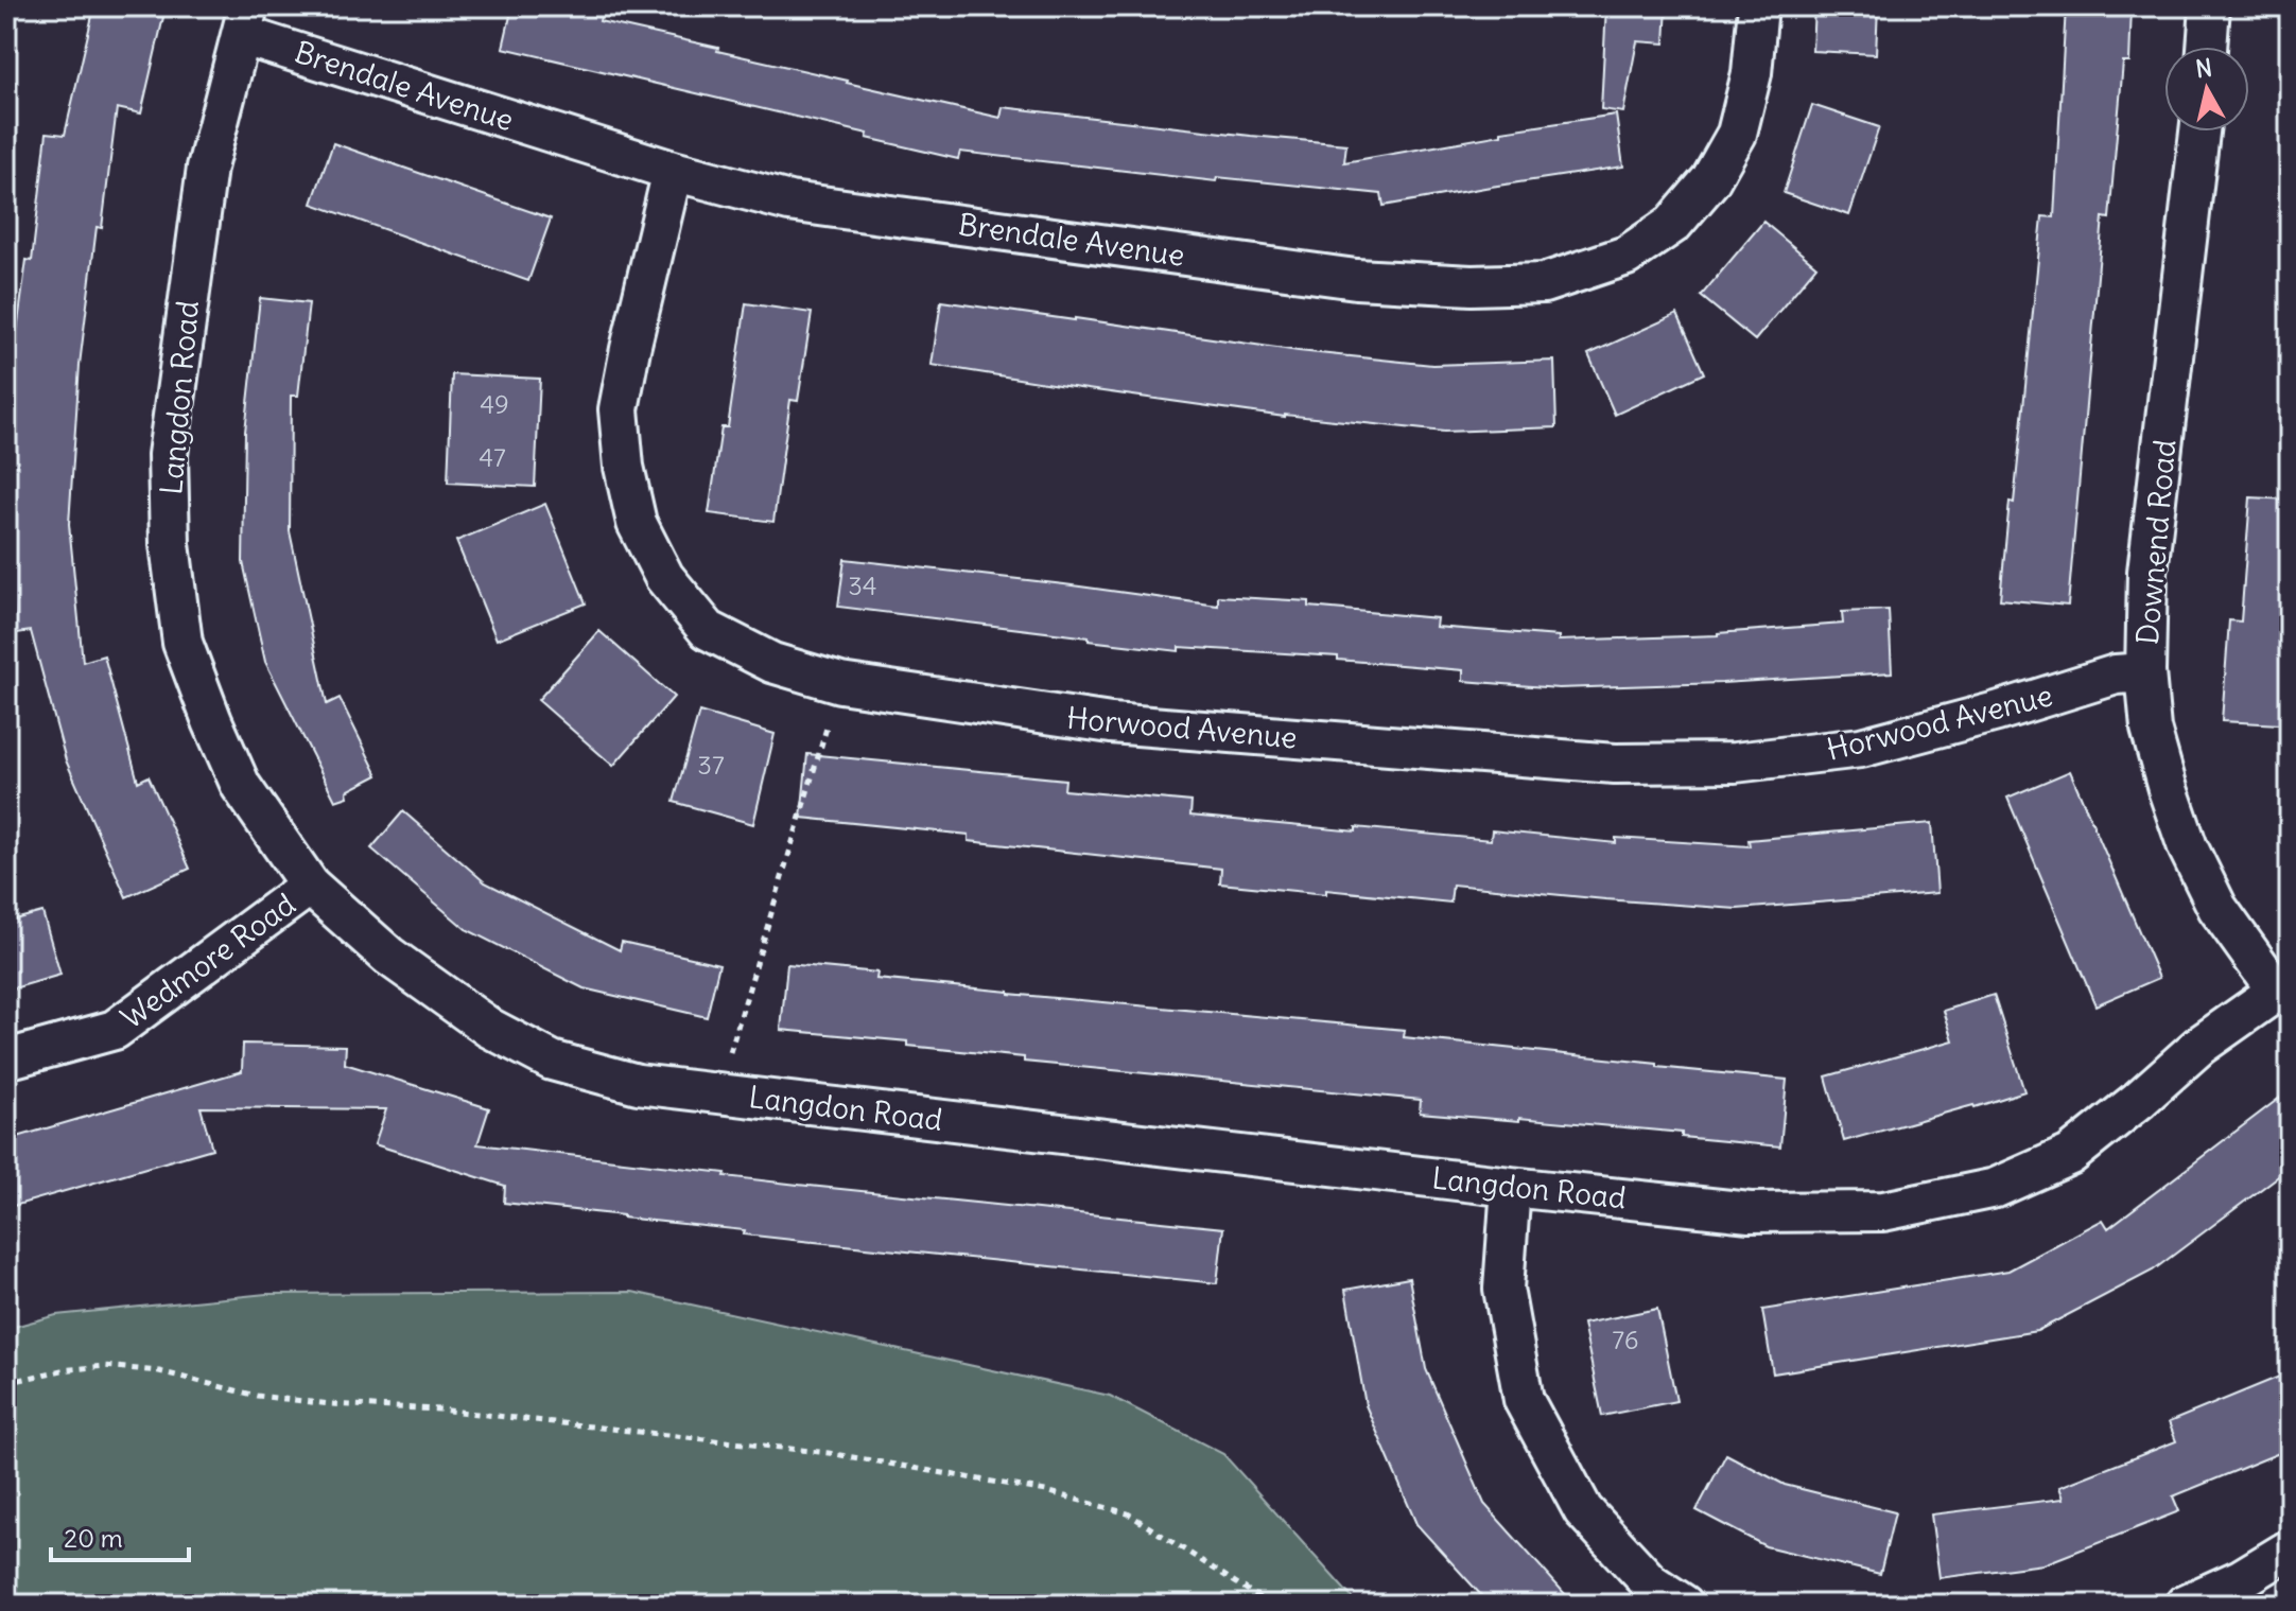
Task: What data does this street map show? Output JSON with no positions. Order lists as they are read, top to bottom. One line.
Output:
{"streets":{"street":["Brendale Avenue","Langdon Road","Downend Road","Horwood Avenue","Wedmore Road"]},"crossings":[["Brendale Avenue","Langdon Road"],["Brendale Avenue","Horwood Avenue"],["Langdon Road","Downend Road"],["Langdon Road","Wedmore Road"],["Downend Road","Horwood Avenue"]],"house_numbers":["49","47","34","37","76"],"scale_bar":"20 m","north":"top"}
